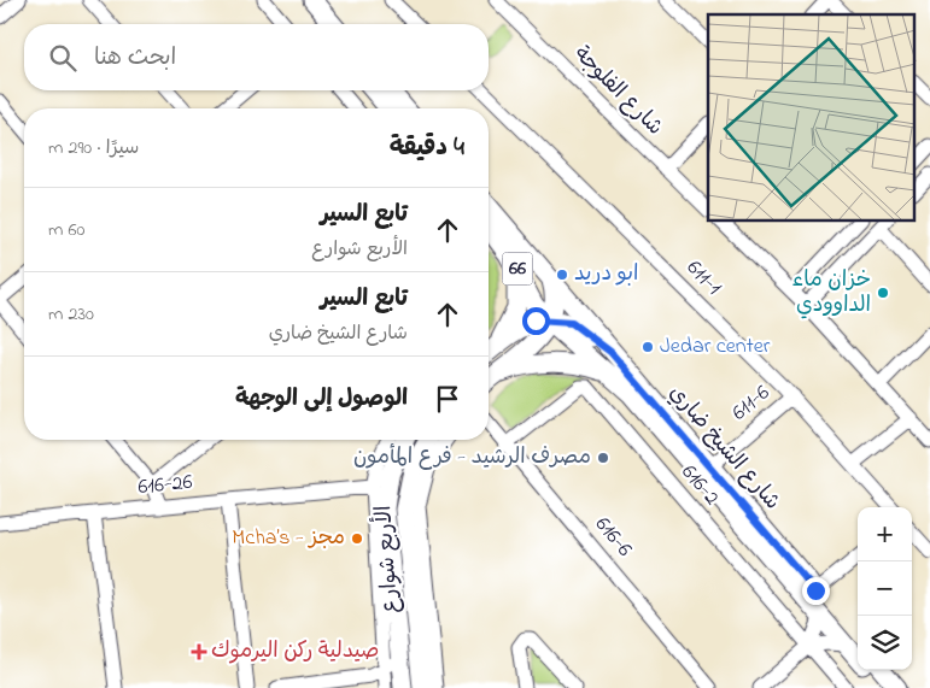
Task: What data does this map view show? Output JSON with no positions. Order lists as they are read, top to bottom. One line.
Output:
{"streets":{"main road":["66","شارع الشيخ ضاري","الأربع شوارع"],"street":["شارع الفلوجة","611-1","611-6","616-26","616-2","616-6"]},"crossings":[["611-1","611-6"],["611-6","شارع الشيخ ضاري"],["616-2","616-6"]],"places":{"other":["ابو دريد","خزان ماء الداوودي","Jedar center","مصرف الرشيد - فرع المأمون","Mcha’s - مجز"],"health":["صيدلية ركن اليرموك"]},"page":{"search":"ابحث هنا","heading":["4 دقيقة","سيرًا · 290 m"],"list":[["تابع السير","الأربع شوارع","60 m"],["تابع السير","شارع الشيخ ضاري","230 m"],"الوصول إلى الوجهة"],"map_buttons":["+","−"]}}
